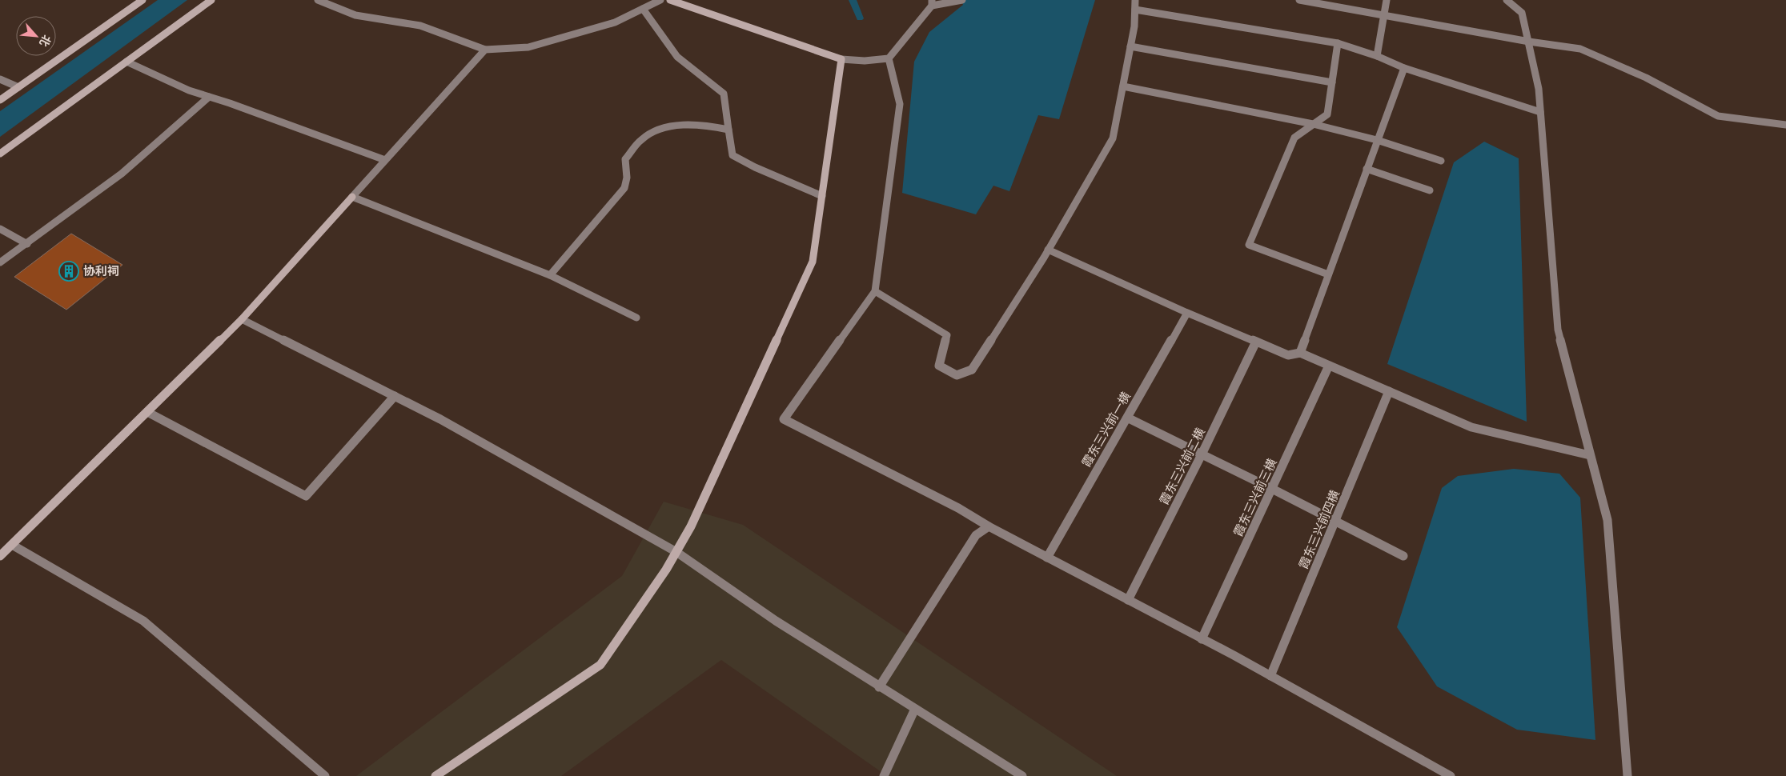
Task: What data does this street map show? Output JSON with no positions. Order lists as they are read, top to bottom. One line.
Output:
{"streets":{"street":["霞东三兴前一横","霞东三兴前二横","霞东三兴前三横","霞东三兴前四横"]},"places":{"building":["协利祠"]},"north":"bottom right"}
